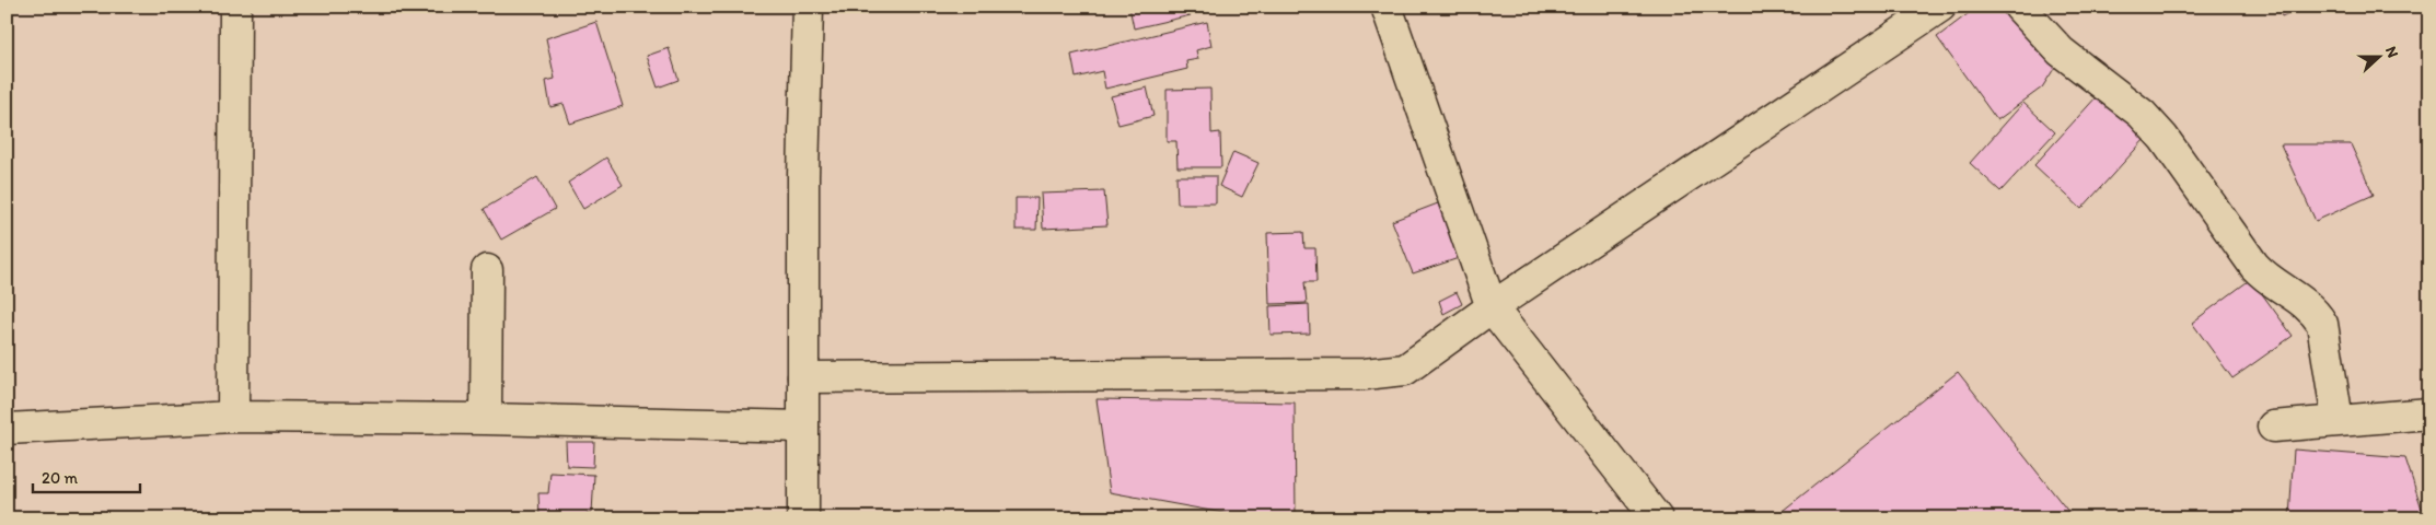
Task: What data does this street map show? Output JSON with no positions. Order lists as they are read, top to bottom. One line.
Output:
{"scale_bar":"20 m","north":"right"}
